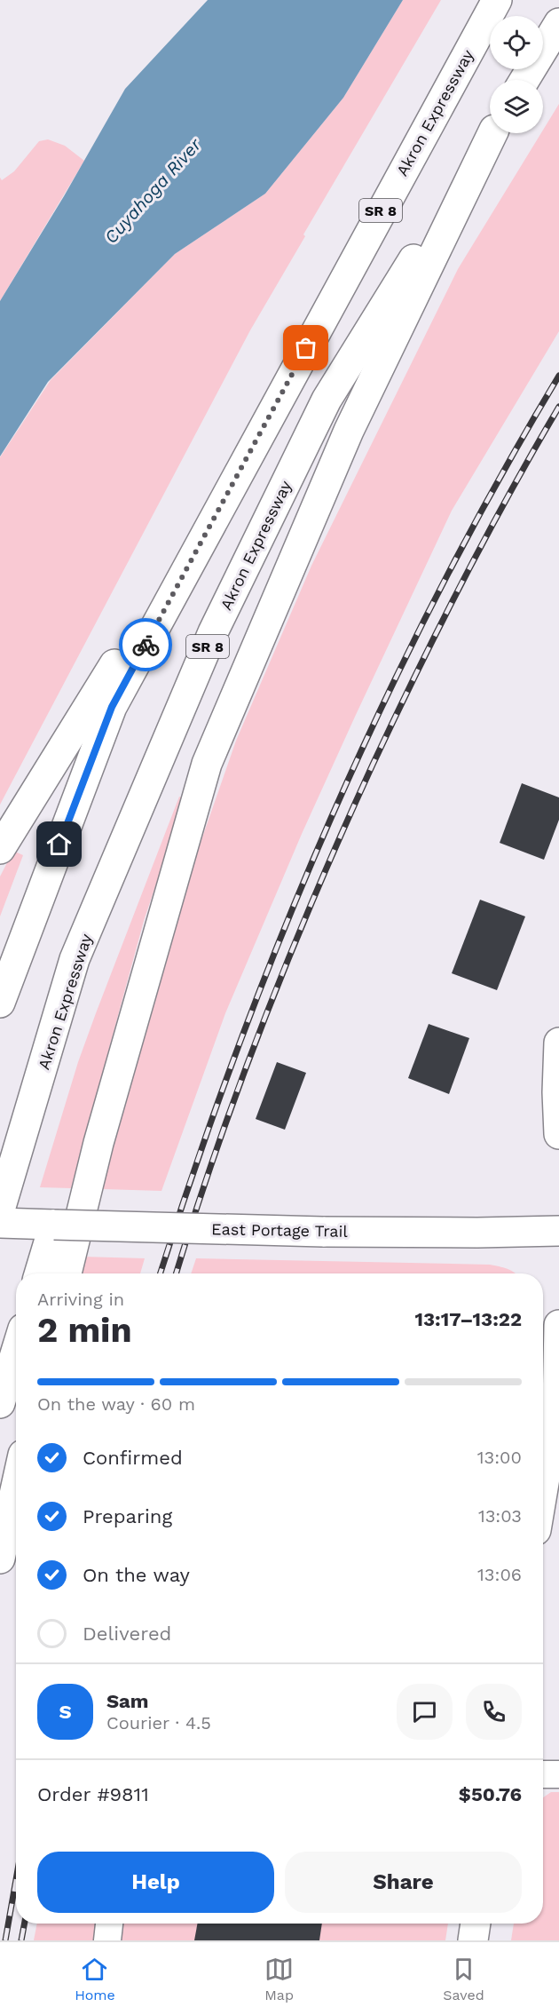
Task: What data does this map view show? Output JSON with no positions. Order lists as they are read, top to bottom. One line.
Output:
{"streets":{"main road":["Akron Expressway","SR 8","East Portage Trail"]},"water":["Cuyahoga River"],"page":{"heading":["2 min","Arriving in","13:17–13:22"],"panel":["Sam","Courier · 4.5","Order #9811","$50.76"],"bar":"On the way · 60 m","list":[["Confirmed","13:00"],["Preparing","13:03"],["On the way","13:06"],"Delivered"],"round":"S","buttons":["Help","Share"],"tabs":["Home","Map","Saved"]}}
